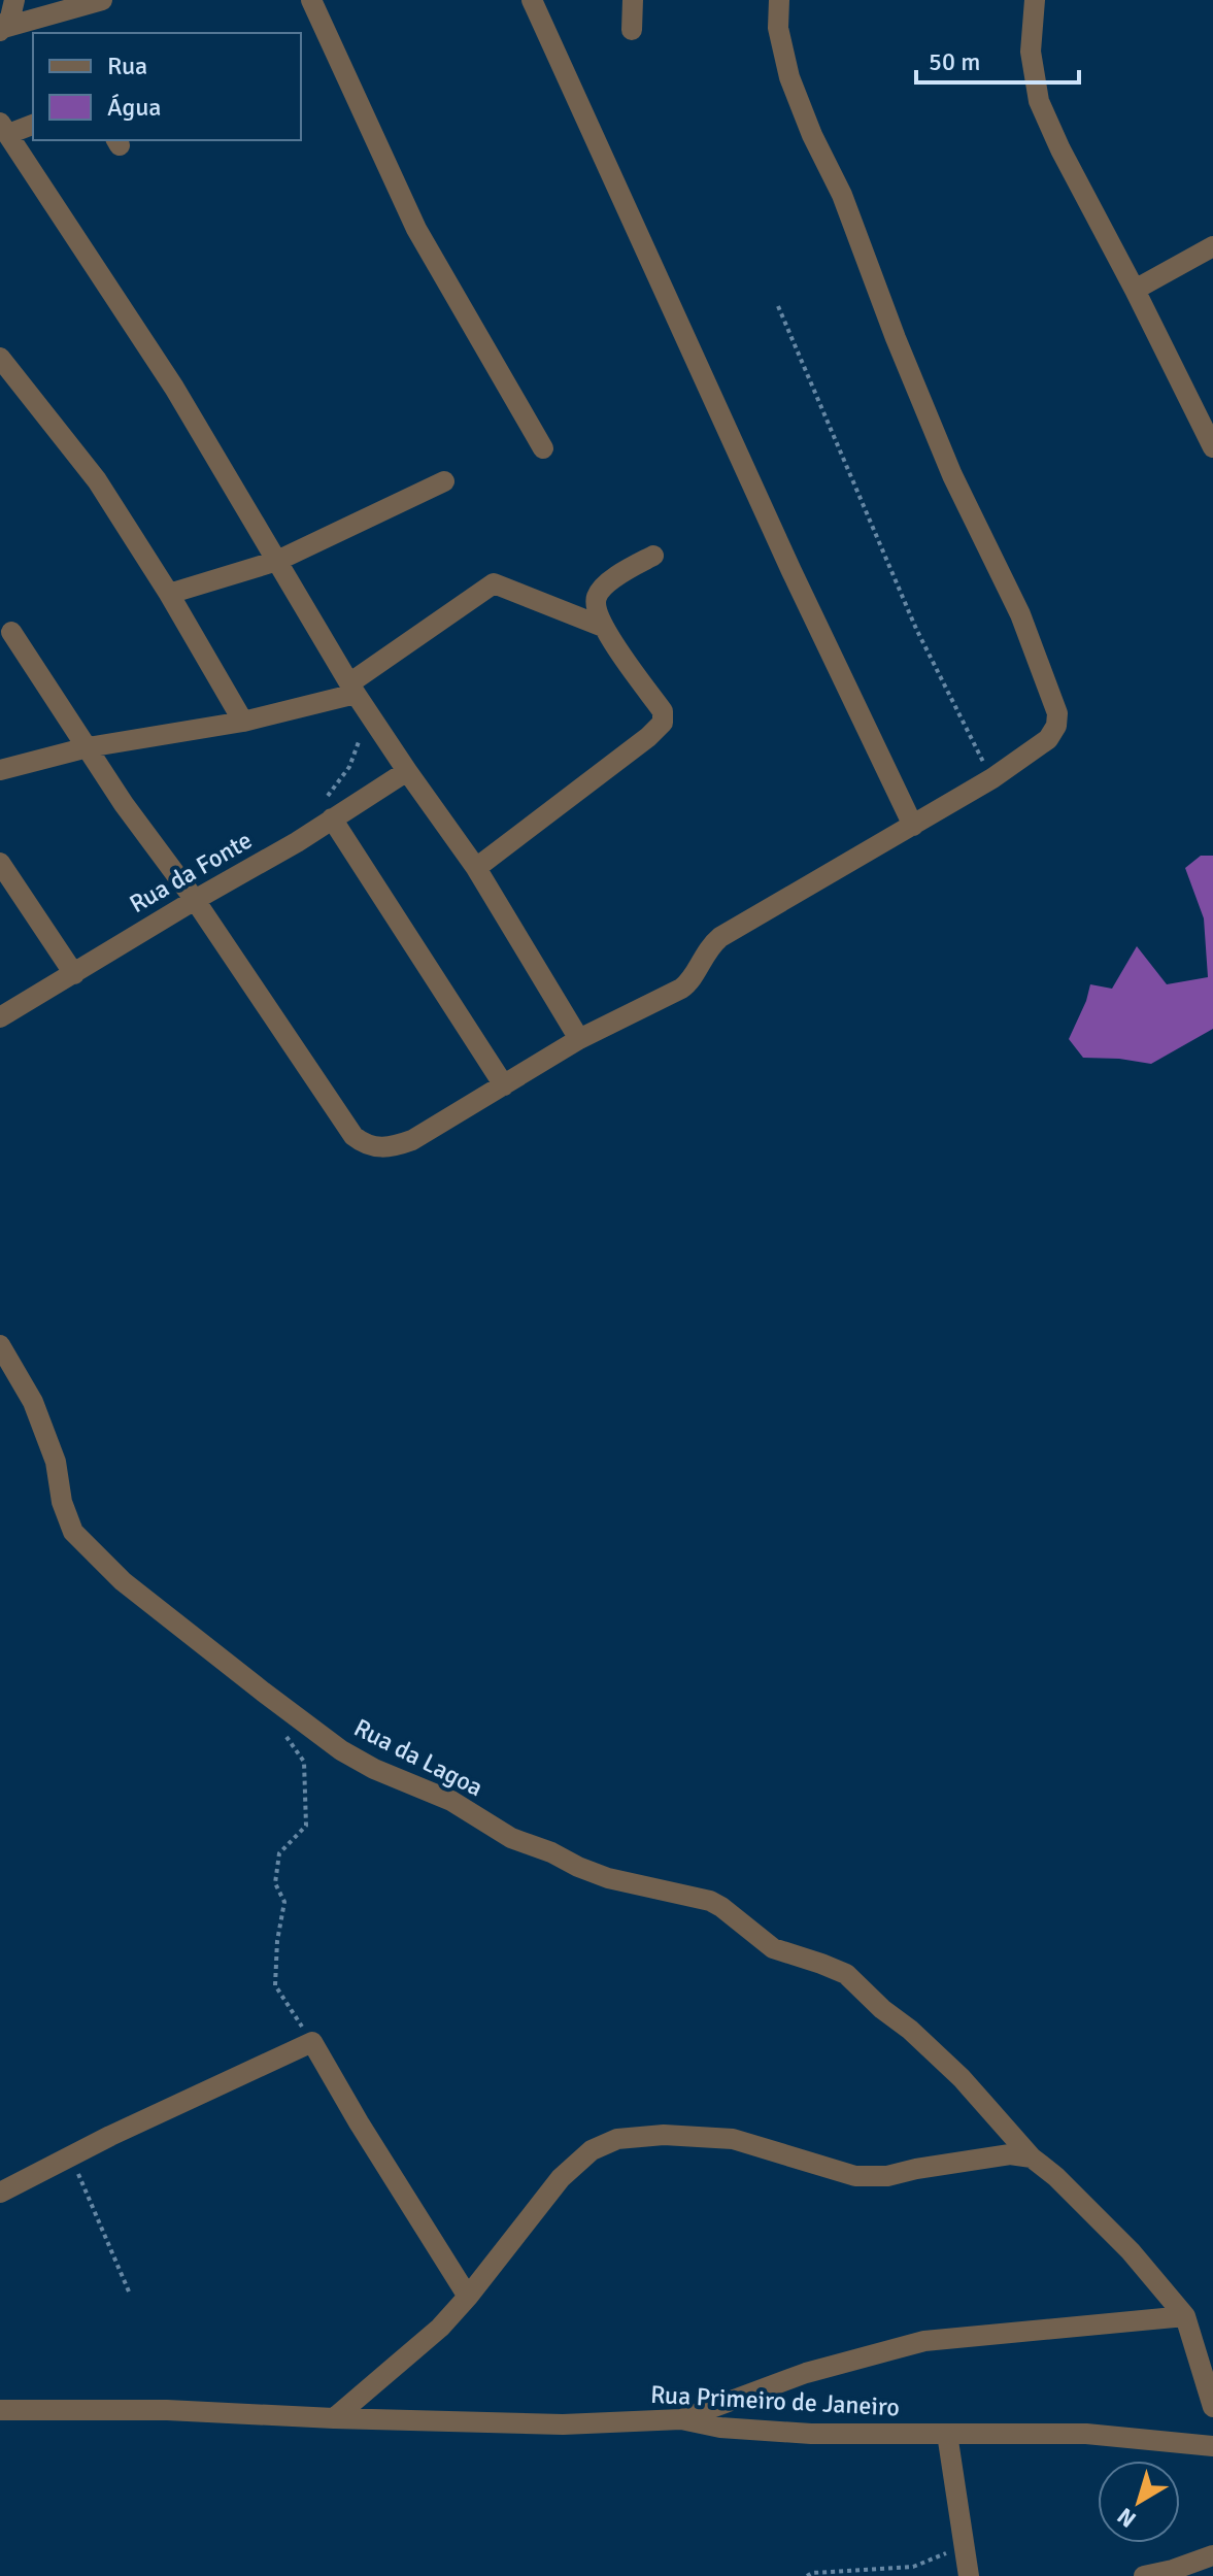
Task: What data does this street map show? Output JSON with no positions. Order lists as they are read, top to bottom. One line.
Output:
{"streets":{"street":["Rua da Fonte","Rua da Lagoa","Rua Primeiro de Janeiro"]},"legend":["Rua","Água"],"scale_bar":"50 m","north":"bottom left"}
